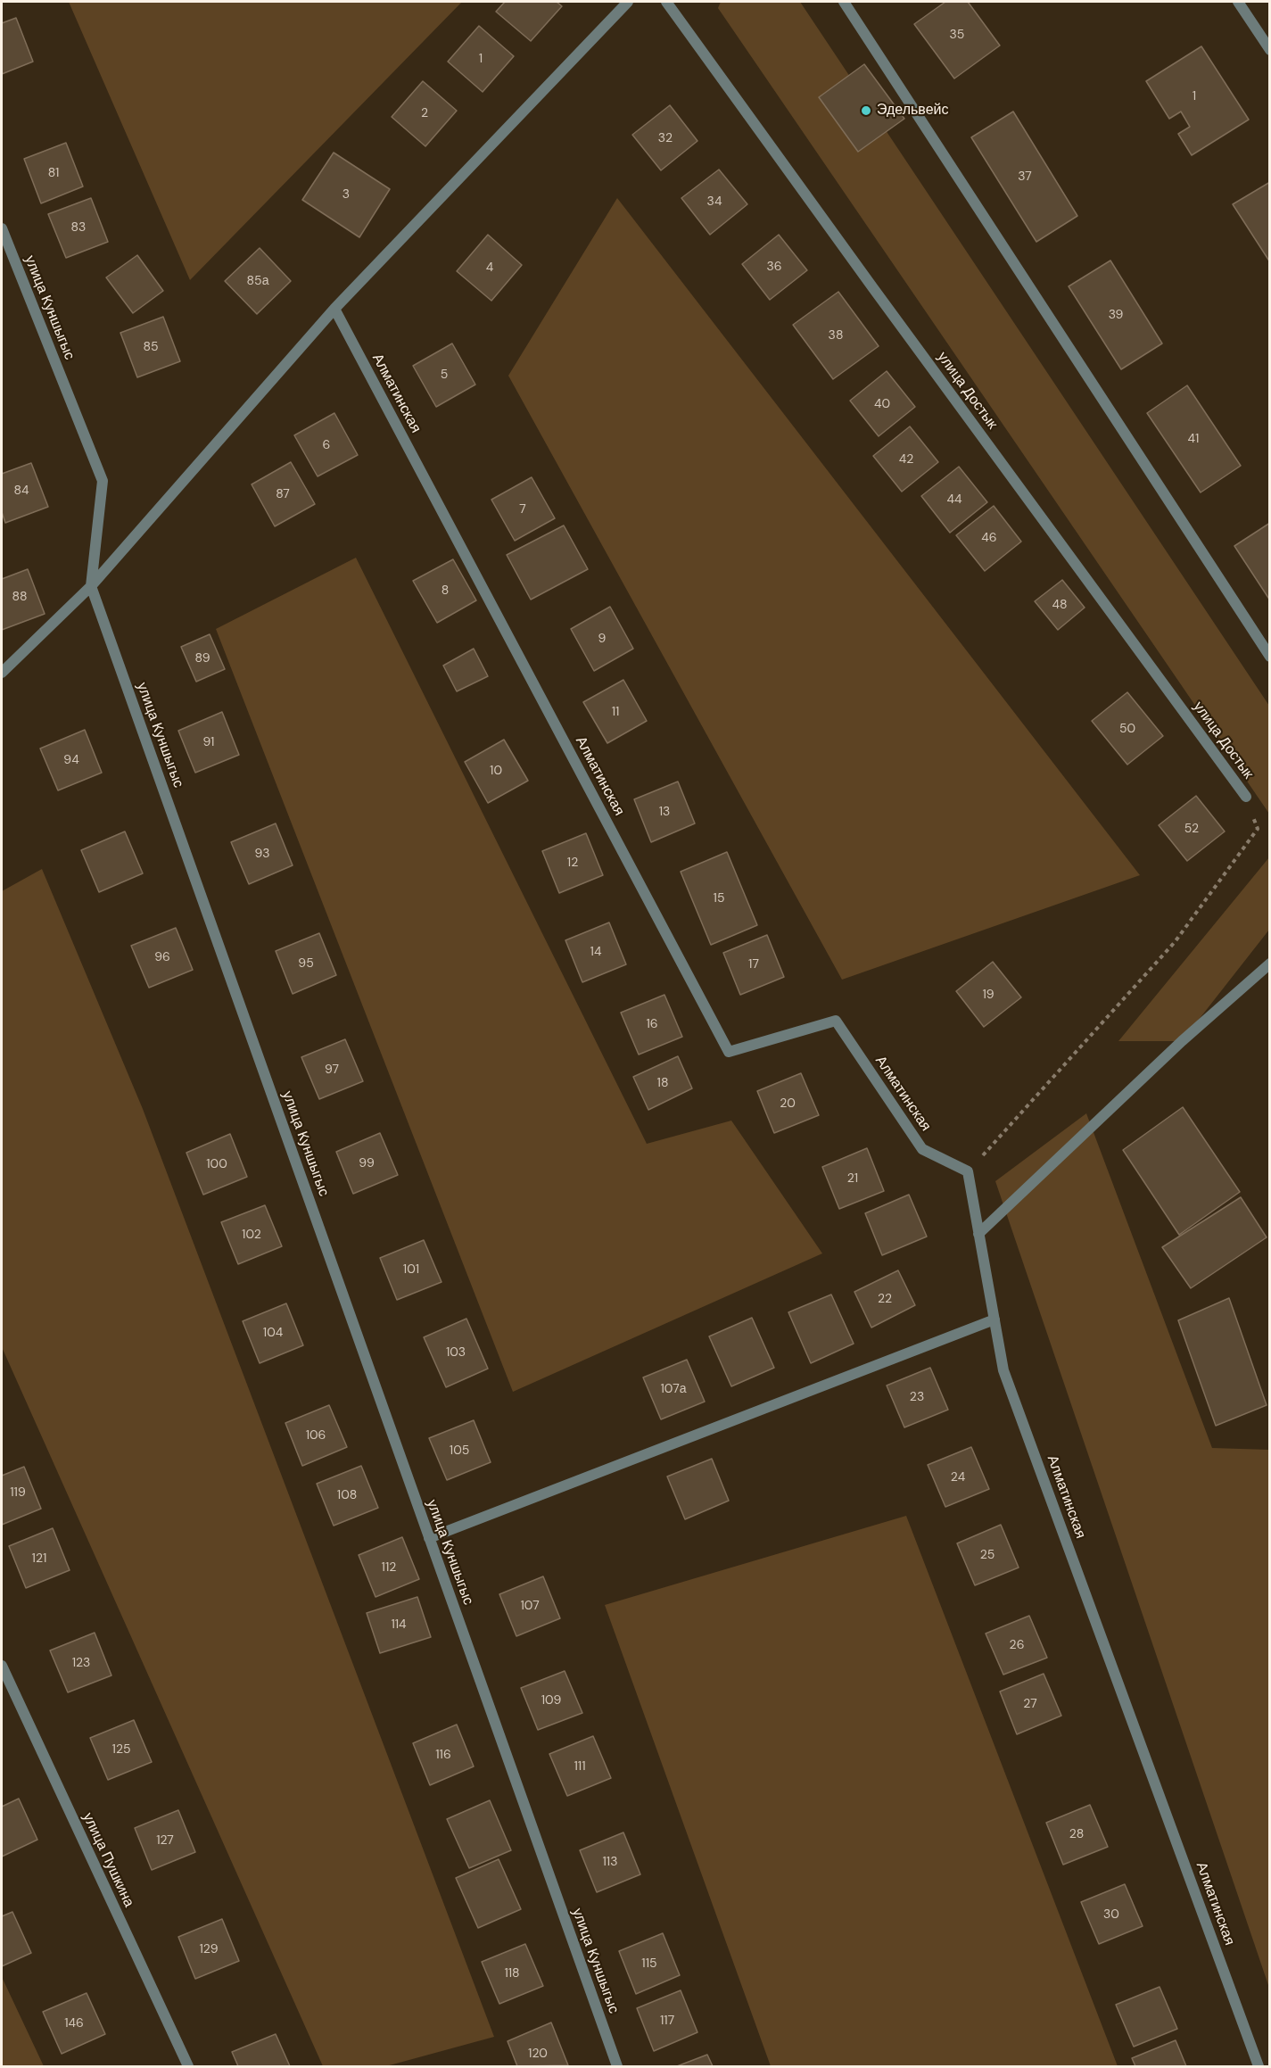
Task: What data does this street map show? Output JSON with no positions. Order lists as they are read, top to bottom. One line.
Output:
{"streets":{"street":["улица Куншыгыс","улица Достык","Алматинская","улица Пушкина"]},"places":["Эдельвейс"],"house_numbers":["35","1","1","2","32","81","37","3","34","83","36","4","85а","39","38","85","5","40","41","6","42","84","87","44","7","46","8","88","48","9","89","11","50","91","94","10","13","52","93","12","15","14","96","95","17","19","16","97","18","20","99","100","21","102","101","22","104","103","107а","23","106","105","24","119","108","25","121","112","107","114","26","123","109","27","125","116","111","28","127","113","30","129","115","118","117","146","120"]}
